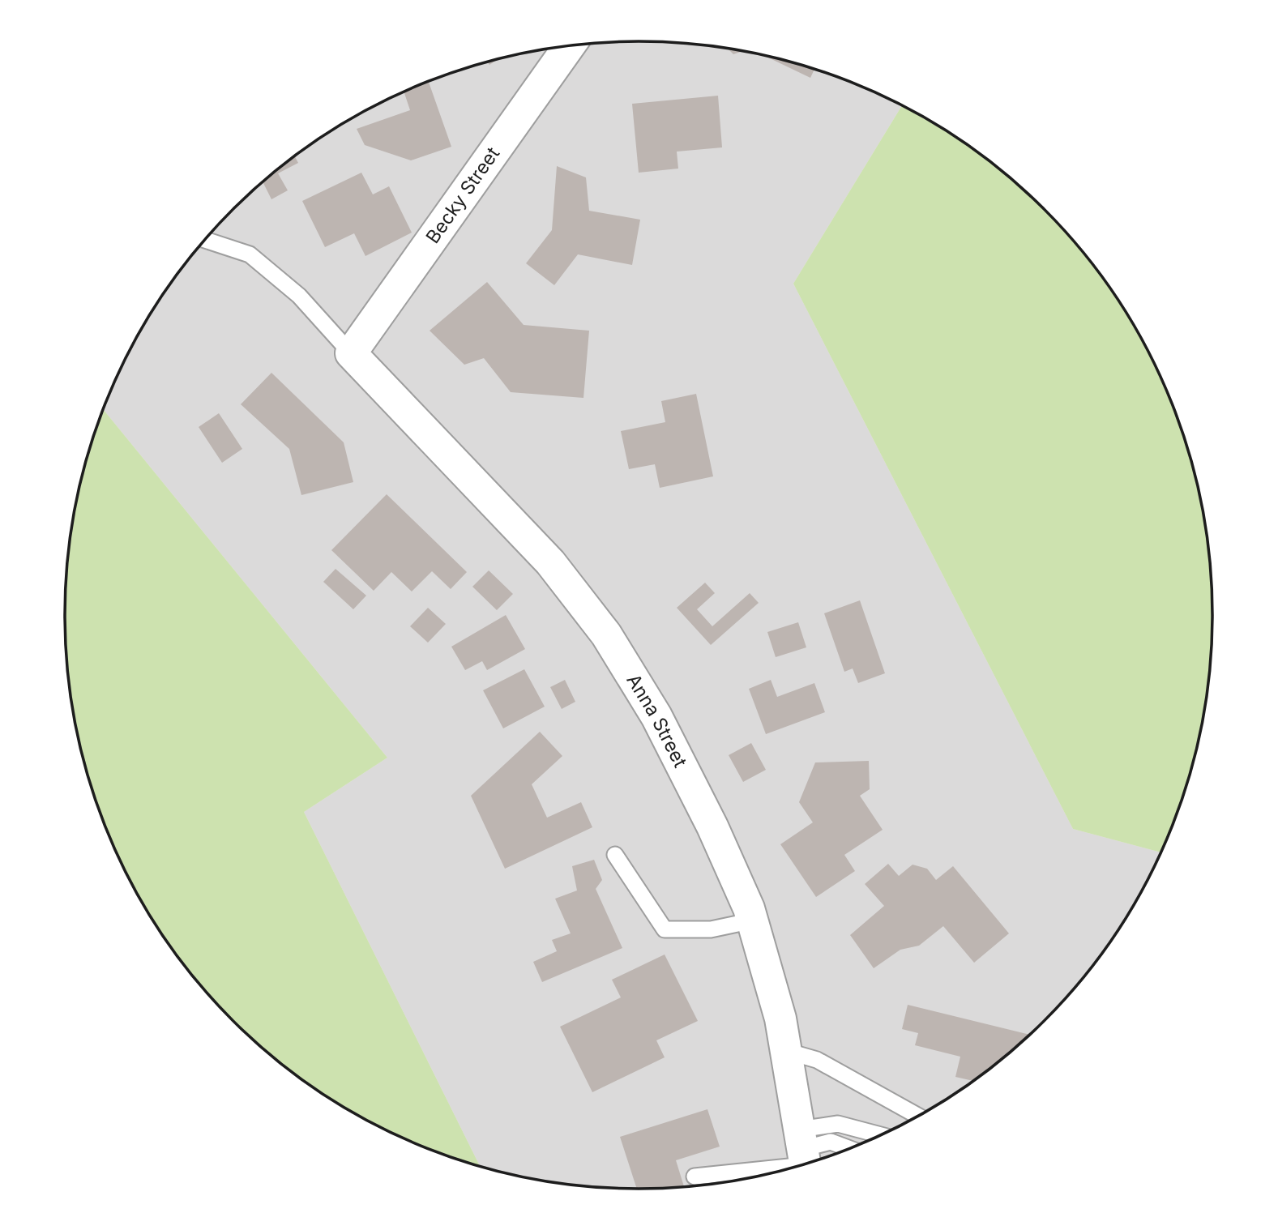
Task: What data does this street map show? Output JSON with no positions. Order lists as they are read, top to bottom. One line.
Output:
{"streets":{"street":["Becky Street","Anna Street"]},"crossings":[["Becky Street","Anna Street"]]}
